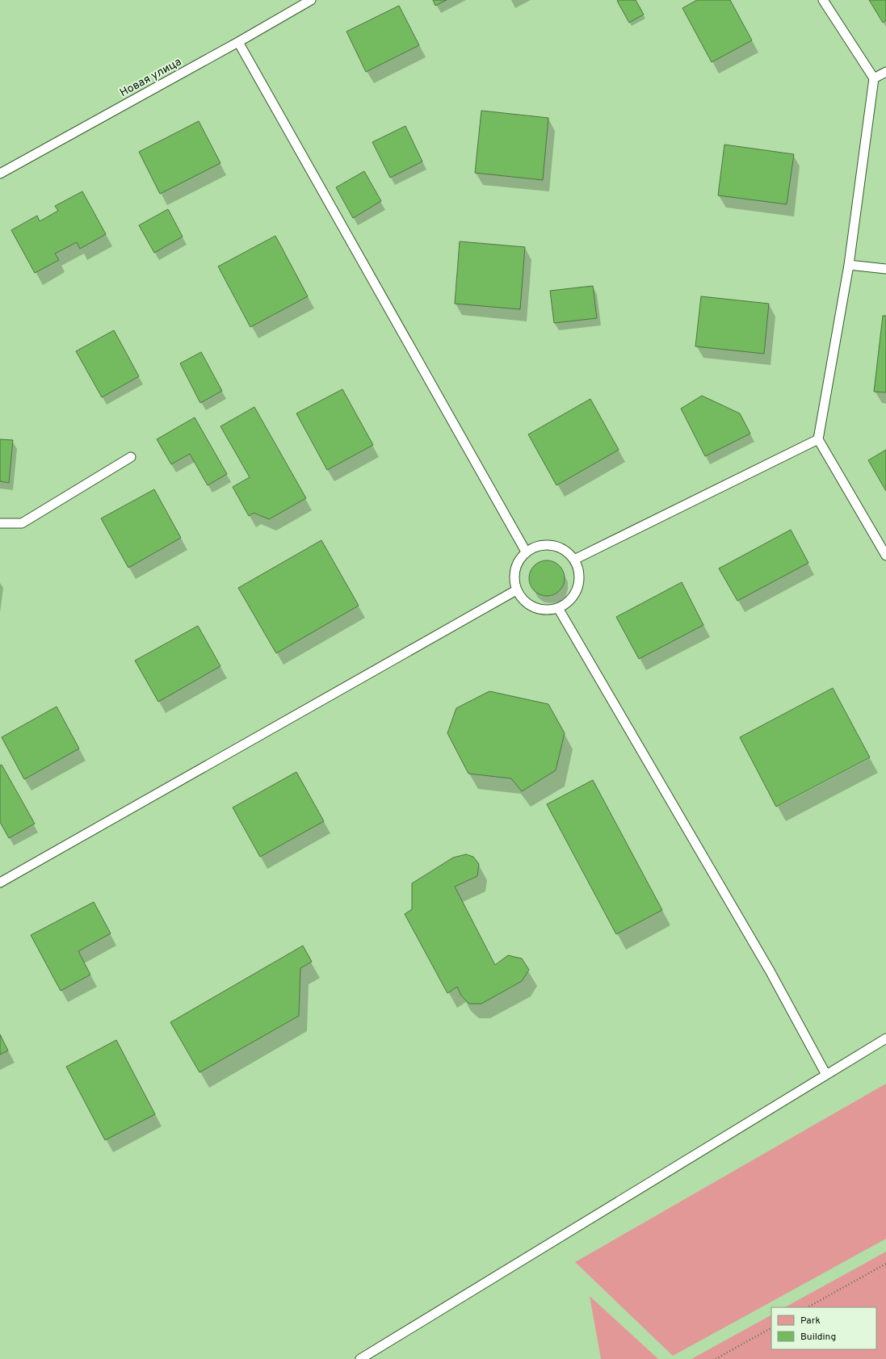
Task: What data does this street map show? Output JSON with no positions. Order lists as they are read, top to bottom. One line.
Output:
{"streets":{"lane":["Новая улица"]},"legend":["Park","Building"]}
